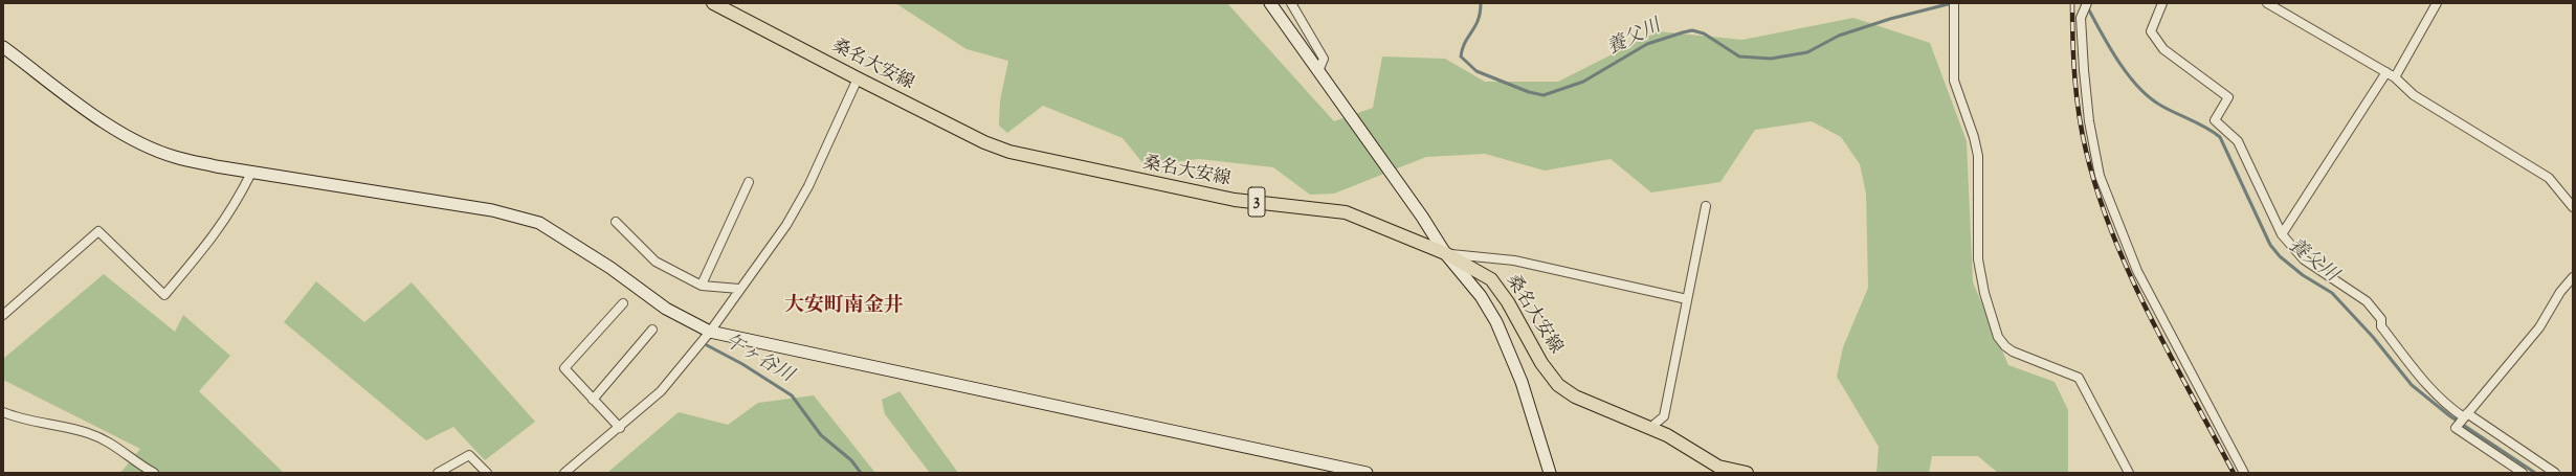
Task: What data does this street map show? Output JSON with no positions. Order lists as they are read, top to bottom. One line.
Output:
{"streets":{"main road":["桑名大安線","3"]},"districts":["大安町南金井"],"water":["養父川","午ヶ谷川"]}
